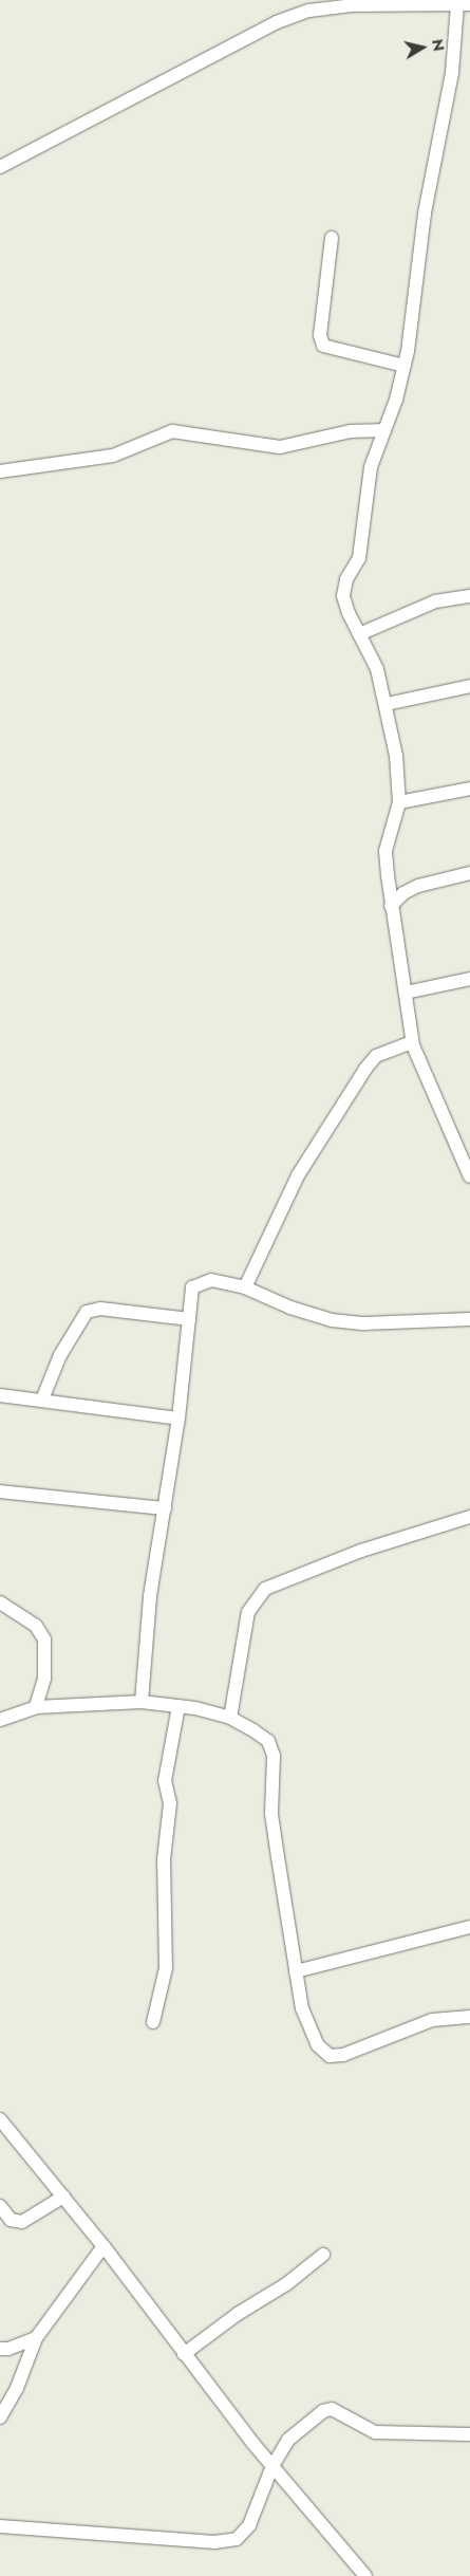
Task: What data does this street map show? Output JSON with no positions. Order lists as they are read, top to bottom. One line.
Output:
{"north":"right"}
